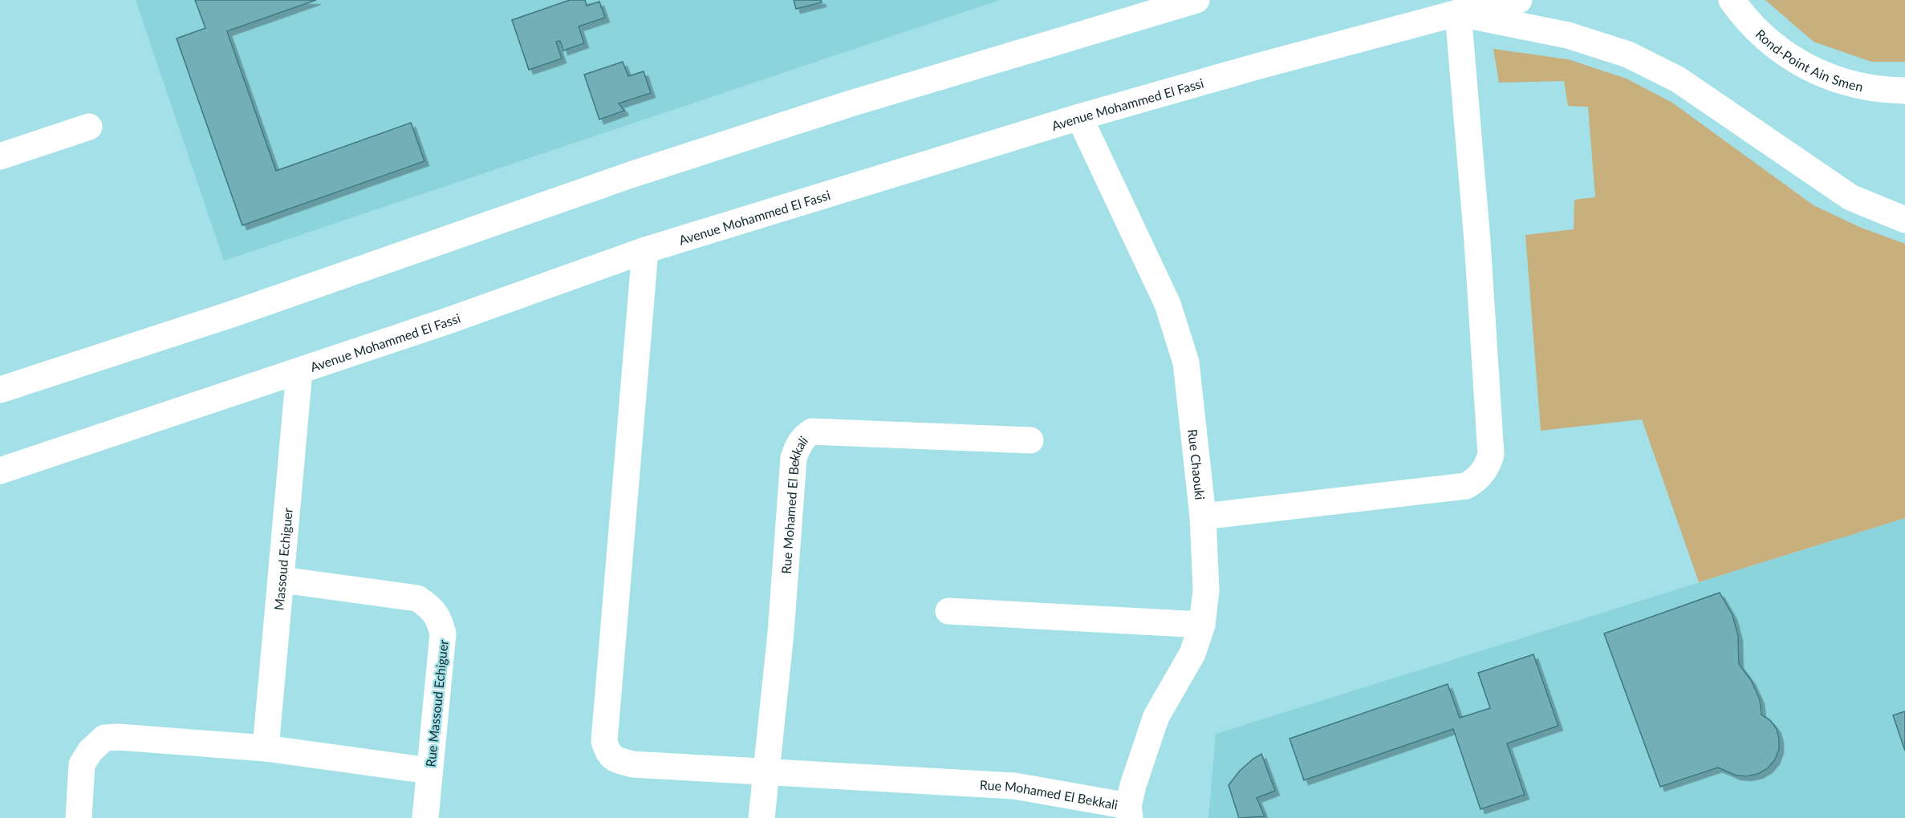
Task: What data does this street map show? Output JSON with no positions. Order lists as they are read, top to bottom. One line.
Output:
{"streets":{"main road":["Rond-Point Ain Smen","Avenue Mohammed El Fassi","Rue Chaouki","Rue Mohamed El Bekkali","Massoud Echiguer","Rue Massoud Echiguer"]},"crossings":[["Avenue Mohammed El Fassi","Rue Chaouki"],["Avenue Mohammed El Fassi","Rue Mohamed El Bekkali"],["Avenue Mohammed El Fassi","Massoud Echiguer"],["Rue Chaouki","Rue Mohamed El Bekkali"],["Massoud Echiguer","Rue Massoud Echiguer"]]}
